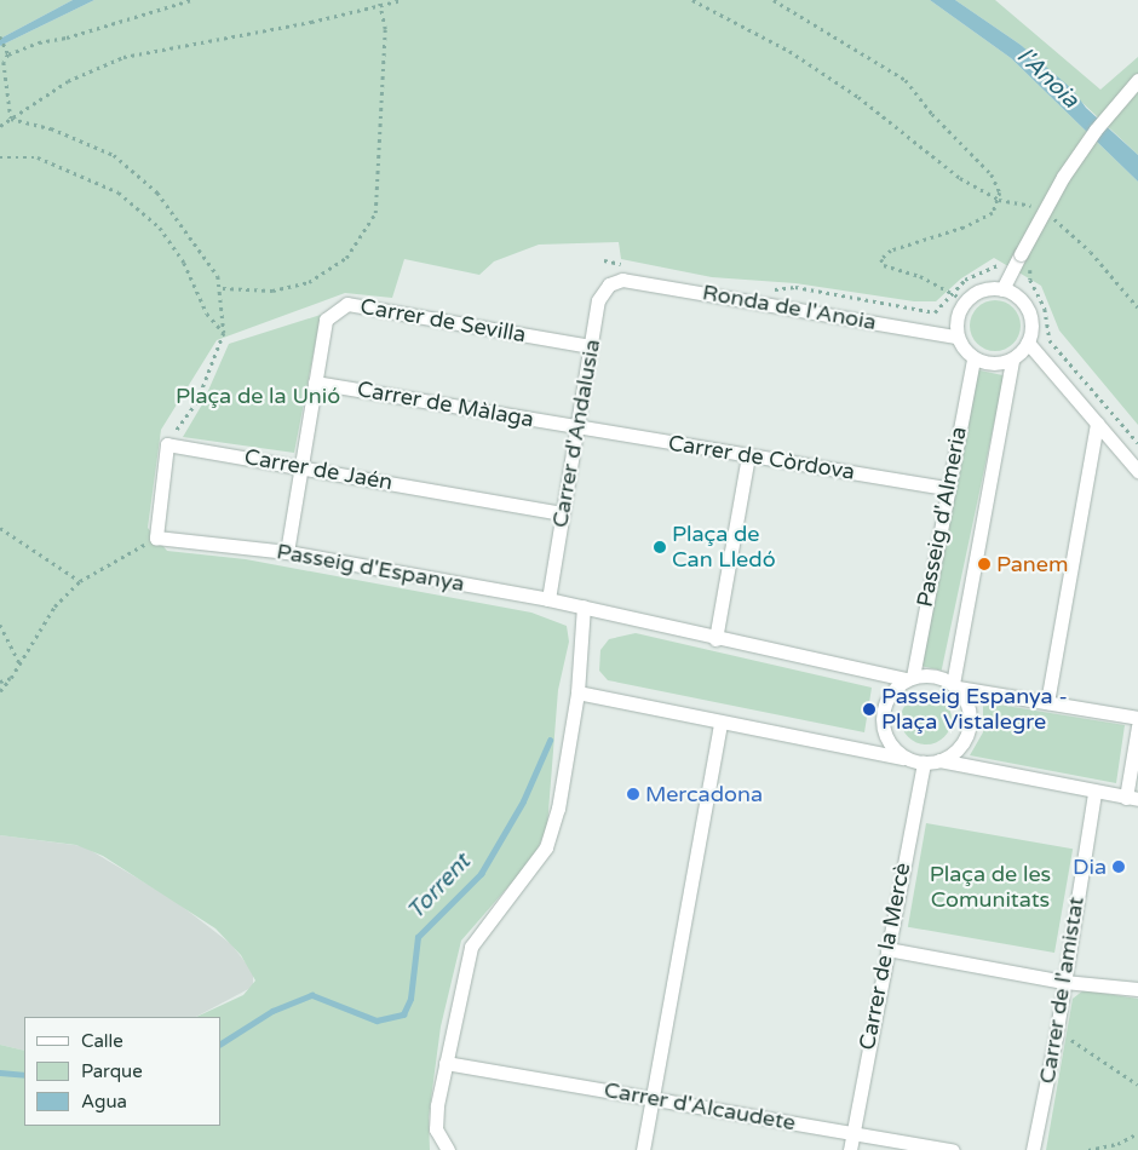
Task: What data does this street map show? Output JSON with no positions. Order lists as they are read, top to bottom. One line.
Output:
{"streets":{"street":["Ronda de l'Anoia","Carrer de Sevilla","Carrer de Màlaga","Carrer d'Andalusia","Carrer de Còrdova","Carrer de Jaén","Passeig d'Almeria","Passeig d'Espanya","Carrer de la Mercè","Carrer de l'amistat","Carrer d'Alcaudete"]},"crossings":[["Ronda de l'Anoia","Carrer d'Andalusia"],["Ronda de l'Anoia","Passeig d'Almeria"],["Carrer de Sevilla","Carrer de Màlaga"],["Carrer de Sevilla","Carrer d'Andalusia"],["Carrer de Sevilla","Carrer de Jaén"],["Carrer de Sevilla","Passeig d'Espanya"],["Carrer de Màlaga","Carrer d'Andalusia"],["Carrer de Màlaga","Carrer de Còrdova"],["Carrer d'Andalusia","Carrer de Còrdova"],["Carrer d'Andalusia","Carrer de Jaén"],["Carrer d'Andalusia","Passeig d'Espanya"],["Carrer de Còrdova","Passeig d'Almeria"],["Passeig d'Almeria","Passeig d'Espanya"],["Passeig d'Almeria","Carrer de la Mercè"],["Passeig d'Espanya","Carrer de la Mercè"],["Carrer de la Mercè","Carrer d'Alcaudete"]],"water":["l'Anoia","Torrent"],"parks":["Plaça de la Unió","Plaça de les Comunitats"],"places":["Plaça de Can Lledó","Panem","Passeig Espanya - Plaça Vistalegre","Mercadona","Dia"],"legend":["Calle","Parque","Agua"]}
